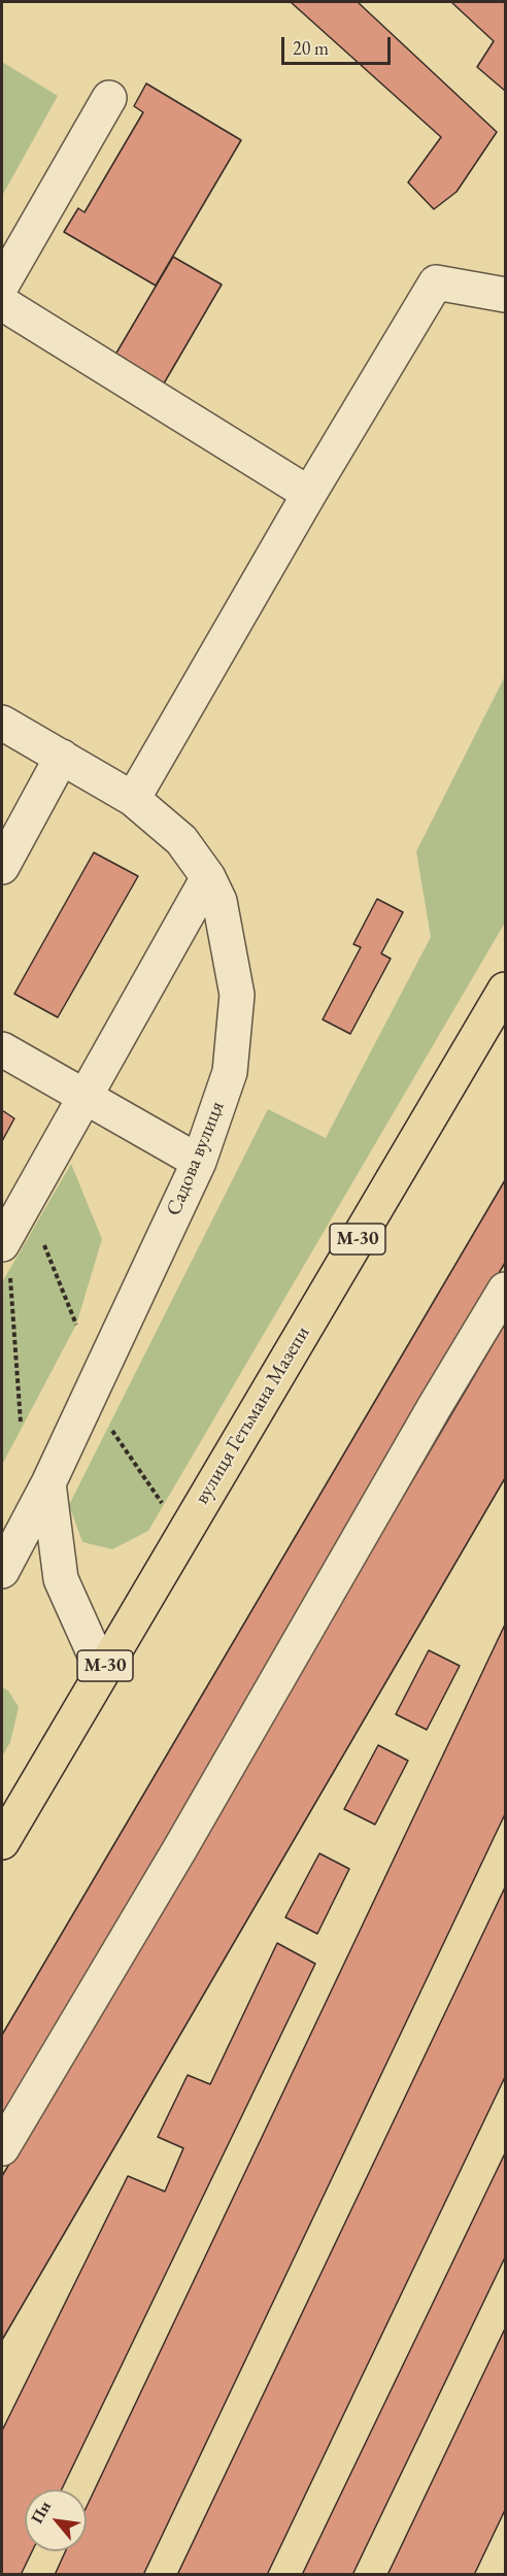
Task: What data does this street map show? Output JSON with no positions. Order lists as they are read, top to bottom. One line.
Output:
{"streets":{"highway":["М-30","вулиця Гетьмана Мазепи"],"street":["Садова вулиця"]},"scale_bar":"20 m","north":"top left"}
